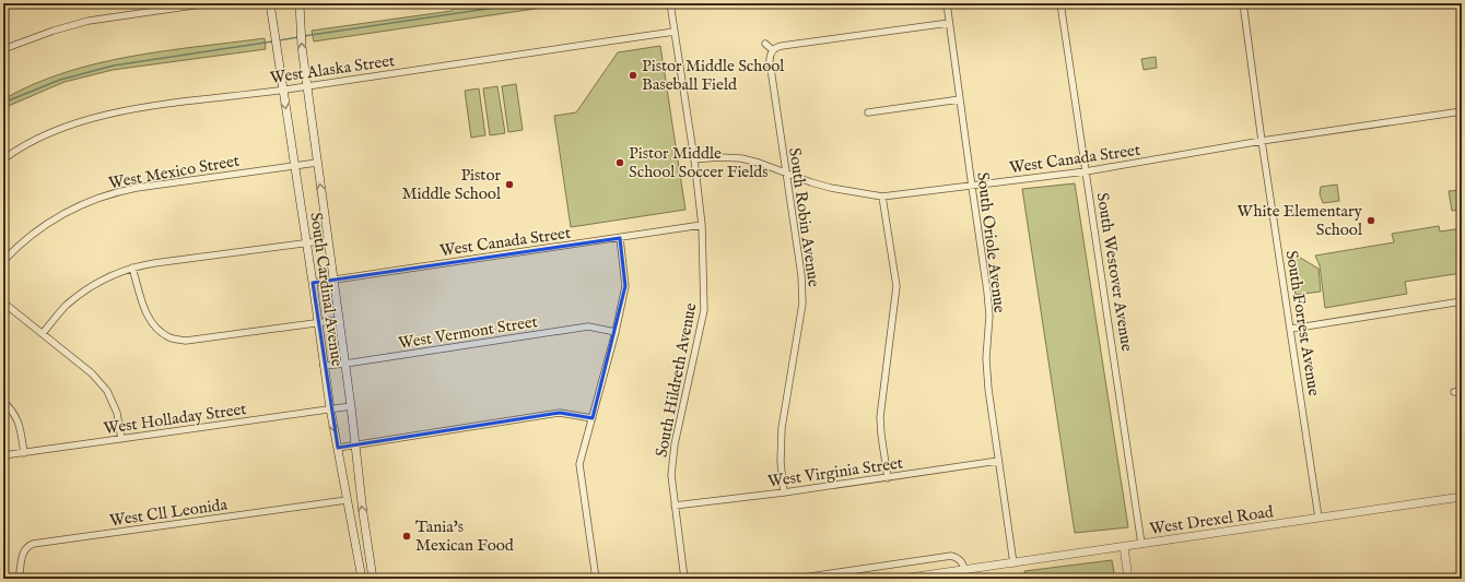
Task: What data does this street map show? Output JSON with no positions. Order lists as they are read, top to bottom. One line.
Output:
{"streets":{"main road":["South Cardinal Avenue","West Drexel Road"],"street":["West Alaska Street","West Canada Street","West Mexico Street","South Robin Avenue","South Oriole Avenue","South Westover Avenue","South Forrest Avenue","West Vermont Street","South Hildreth Avenue","West Holladay Street","West Virginia Street","West Cll Leonida"]},"crossings":[["West Alaska Street","South Cardinal Avenue"],["West Alaska Street","South Hildreth Avenue"],["West Canada Street","South Robin Avenue"],["West Canada Street","South Oriole Avenue"],["West Canada Street","South Westover Avenue"],["West Canada Street","South Cardinal Avenue"],["West Canada Street","South Forrest Avenue"],["West Canada Street","South Hildreth Avenue"],["West Mexico Street","South Cardinal Avenue"],["South Robin Avenue","West Virginia Street"],["South Oriole Avenue","West Virginia Street"],["South Oriole Avenue","West Drexel Road"],["South Westover Avenue","West Drexel Road"],["South Cardinal Avenue","West Vermont Street"],["South Cardinal Avenue","West Holladay Street"],["South Cardinal Avenue","West Cll Leonida"],["South Forrest Avenue","West Drexel Road"],["South Hildreth Avenue","West Virginia Street"]],"places":["Pistor Middle School Baseball Field","Pistor Middle School Soccer Fields","Pistor Middle School","White Elementary School","Tania's Mexican Food"]}
